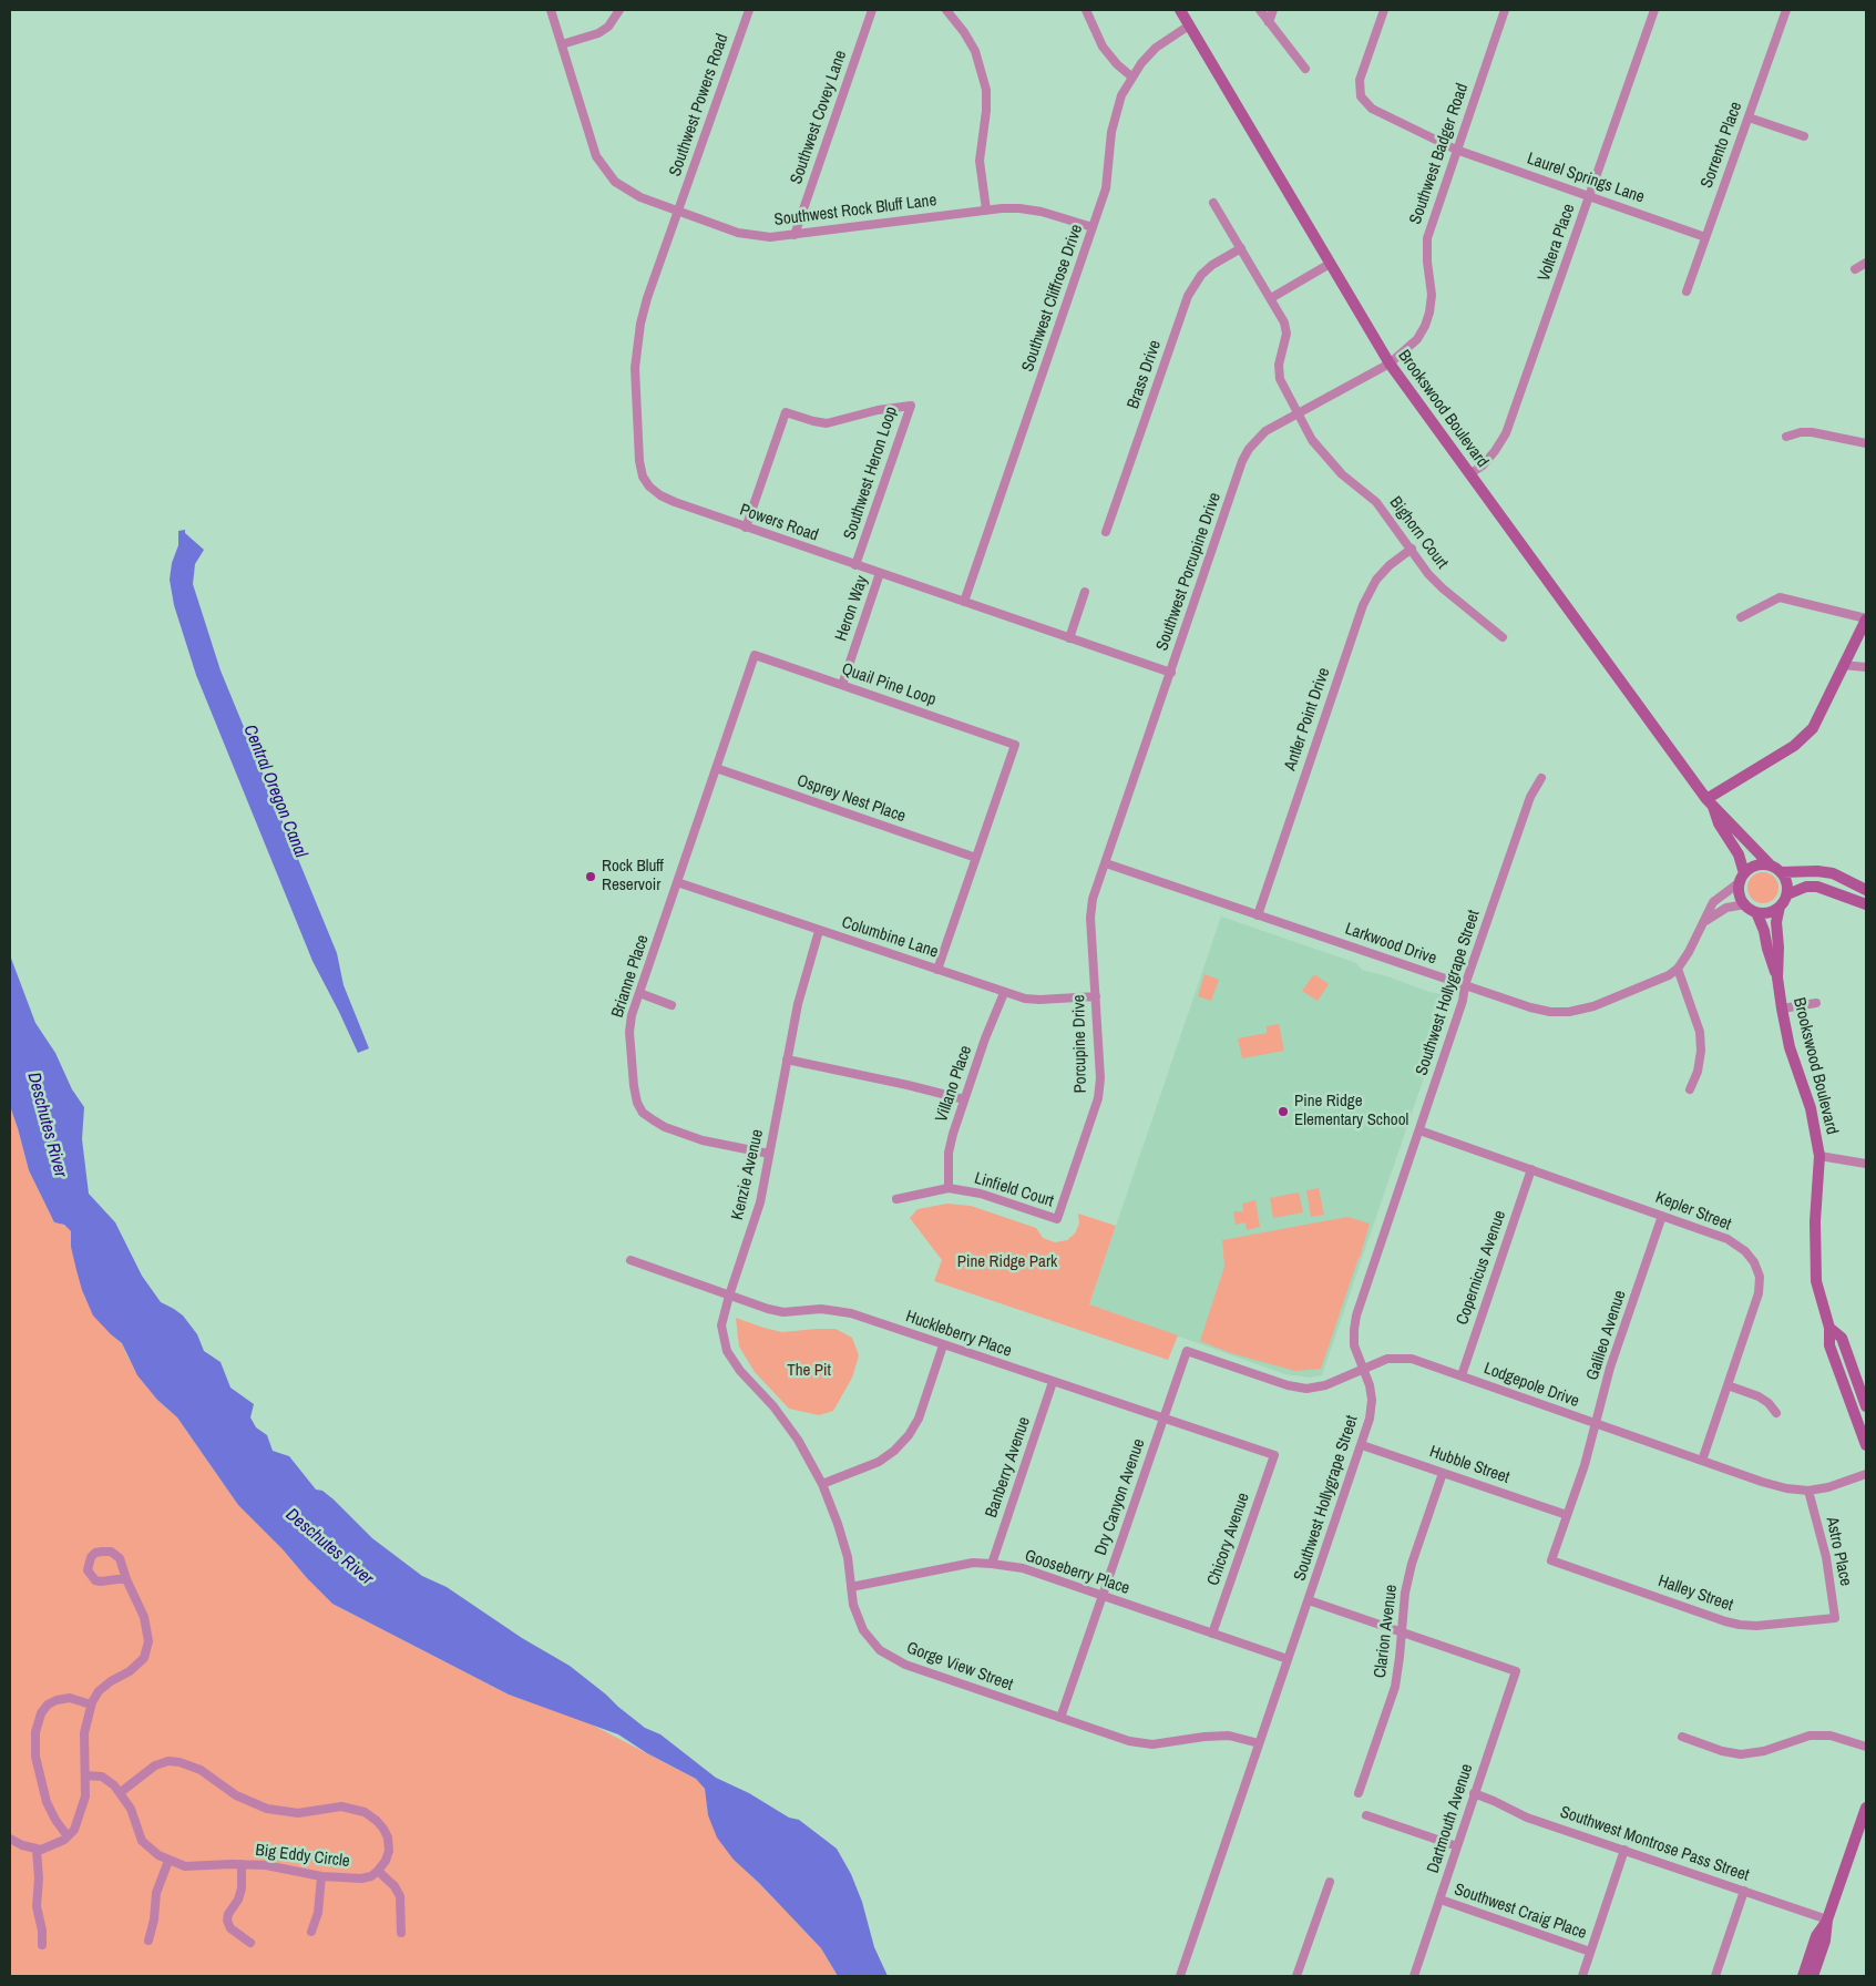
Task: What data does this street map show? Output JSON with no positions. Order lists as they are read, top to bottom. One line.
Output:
{"streets":{"main road":["Brookswood Boulevard"],"street":["Southwest Powers Road","Southwest Covey Lane","Sorrento Place","Southwest Badger Road","Laurel Springs Lane","Southwest Rock Bluff Lane","Voltera Place","Southwest Cliffrose Drive","Brass Drive","Southwest Heron Loop","Powers Road","Bighorn Court","Southwest Porcupine Drive","Heron Way","Quail Pine Loop","Antler Point Drive","Osprey Nest Place","Columbine Lane","Larkwood Drive","Brianne Place","Southwest Hollygrape Street","Porcupine Drive","Villano Place","Kenzie Avenue","Linfield Court","Kepler Street","Copernicus Avenue","Huckleberry Place","Galileo Avenue","Lodgepole Drive","Hubble Street","Banberry Avenue","Dry Canyon Avenue","Chicory Avenue","Astro Place","Gooseberry Place","Halley Street","Clarion Avenue","Gorge View Street","Dartmouth Avenue","Southwest Montrose Pass Street","Big Eddy Circle","Southwest Craig Place"]},"crossings":[["Southwest Powers Road","Southwest Rock Bluff Lane"],["Southwest Powers Road","Powers Road"],["Southwest Covey Lane","Southwest Rock Bluff Lane"],["Sorrento Place","Laurel Springs Lane"],["Southwest Badger Road","Laurel Springs Lane"],["Southwest Badger Road","Brookswood Boulevard"],["Southwest Badger Road","Southwest Porcupine Drive"],["Laurel Springs Lane","Voltera Place"],["Southwest Rock Bluff Lane","Southwest Cliffrose Drive"],["Southwest Rock Bluff Lane","Powers Road"],["Voltera Place","Brookswood Boulevard"],["Southwest Cliffrose Drive","Brookswood Boulevard"],["Southwest Cliffrose Drive","Powers Road"],["Brass Drive","Bighorn Court"],["Brookswood Boulevard","Southwest Porcupine Drive"],["Southwest Heron Loop","Powers Road"],["Powers Road","Southwest Porcupine Drive"],["Powers Road","Heron Way"],["Bighorn Court","Southwest Porcupine Drive"],["Bighorn Court","Antler Point Drive"],["Southwest Porcupine Drive","Larkwood Drive"],["Southwest Porcupine Drive","Porcupine Drive"],["Heron Way","Quail Pine Loop"],["Quail Pine Loop","Osprey Nest Place"],["Quail Pine Loop","Columbine Lane"],["Quail Pine Loop","Brianne Place"],["Antler Point Drive","Larkwood Drive"],["Columbine Lane","Brianne Place"],["Columbine Lane","Porcupine Drive"],["Columbine Lane","Villano Place"],["Columbine Lane","Kenzie Avenue"],["Larkwood Drive","Southwest Hollygrape Street"],["Larkwood Drive","Porcupine Drive"],["Brianne Place","Kenzie Avenue"],["Southwest Hollygrape Street","Kepler Street"],["Southwest Hollygrape Street","Lodgepole Drive"],["Southwest Hollygrape Street","Hubble Street"],["Southwest Hollygrape Street","Gooseberry Place"],["Southwest Hollygrape Street","Gorge View Street"],["Porcupine Drive","Linfield Court"],["Villano Place","Linfield Court"],["Kenzie Avenue","Huckleberry Place"],["Kenzie Avenue","Gorge View Street"],["Kepler Street","Copernicus Avenue"],["Kepler Street","Galileo Avenue"],["Kepler Street","Lodgepole Drive"],["Copernicus Avenue","Lodgepole Drive"],["Huckleberry Place","Banberry Avenue"],["Huckleberry Place","Dry Canyon Avenue"],["Huckleberry Place","Chicory Avenue"],["Huckleberry Place","Gorge View Street"],["Galileo Avenue","Lodgepole Drive"],["Galileo Avenue","Hubble Street"],["Galileo Avenue","Halley Street"],["Lodgepole Drive","Dry Canyon Avenue"],["Lodgepole Drive","Astro Place"],["Hubble Street","Clarion Avenue"],["Banberry Avenue","Gooseberry Place"],["Dry Canyon Avenue","Gooseberry Place"],["Dry Canyon Avenue","Gorge View Street"],["Chicory Avenue","Gooseberry Place"],["Astro Place","Halley Street"],["Gooseberry Place","Gorge View Street"],["Clarion Avenue","Dartmouth Avenue"],["Dartmouth Avenue","Southwest Montrose Pass Street"],["Dartmouth Avenue","Southwest Craig Place"]],"water":["Central Oregon Canal","Deschutes River"],"parks":["Pine Ridge Park","The Pit"],"places":["Rock Bluff Reservoir","Pine Ridge Elementary School"]}
